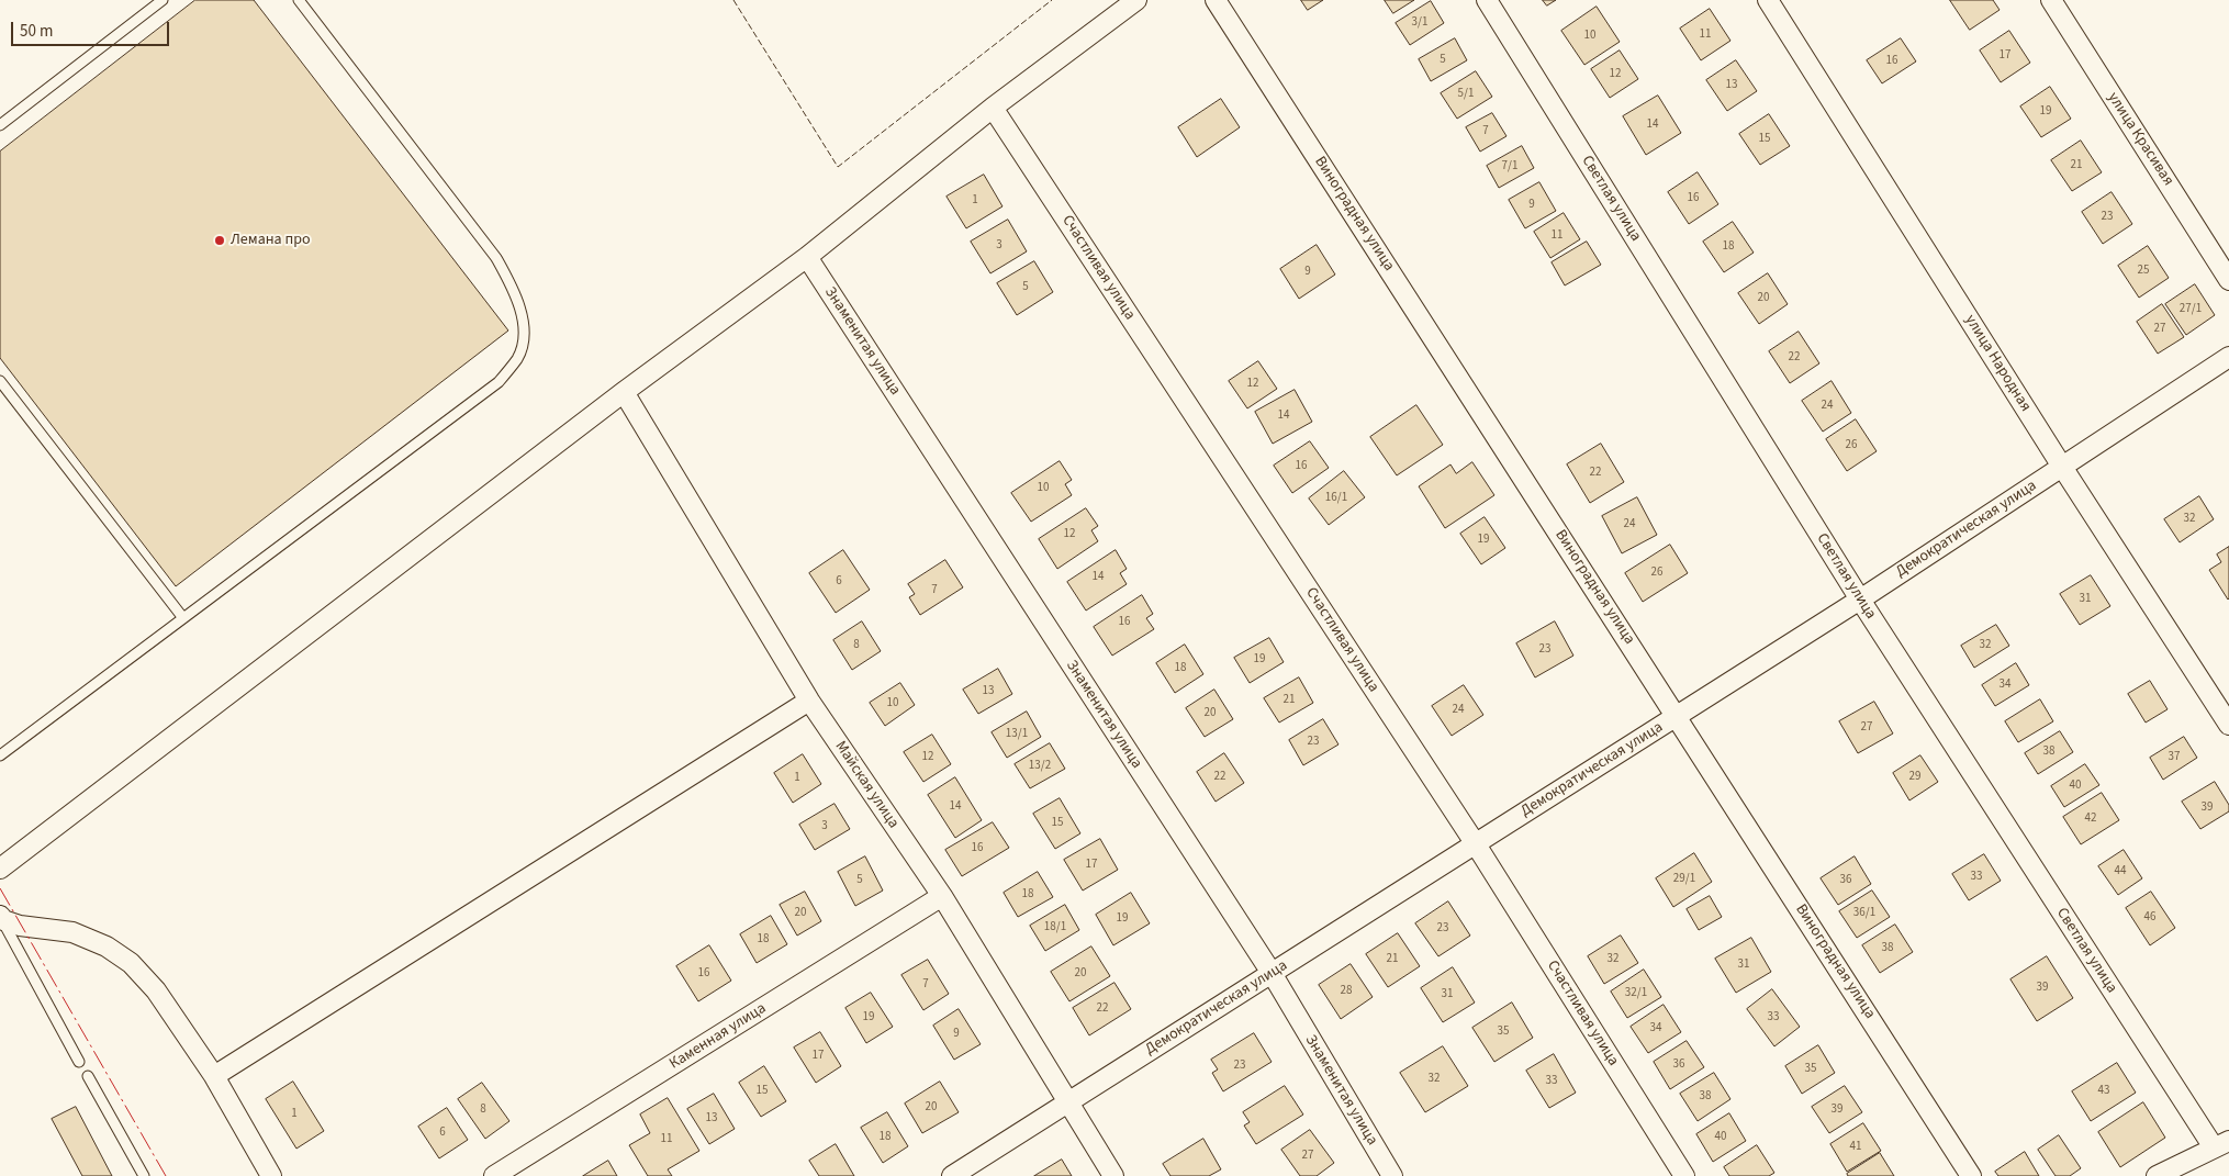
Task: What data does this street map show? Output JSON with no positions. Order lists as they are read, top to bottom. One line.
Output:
{"streets":{"street":["улица Красивая","Светлая улица","Виноградная улица","Счастливая улица","Знаменитая улица","улица Народная","Демократическая улица","Майская улица","Каменная улица"]},"crossings":[["Светлая улица","Демократическая улица"],["Виноградная улица","Демократическая улица"],["Счастливая улица","Демократическая улица"],["Знаменитая улица","Демократическая улица"],["улица Народная","Демократическая улица"],["Демократическая улица","Майская улица"],["Майская улица","Каменная улица"]],"places":["Лемана про"],"house_numbers":["3/1","11","10","17","5","16","12","13","5/1","19","14","7","15","21","7/1","16","1","9","23","11","3","18","25","9","5","20","27/1","27","22","12","24","14","26","16","22","10","16/1","32","24","12","19","26","14","6","7","31","16","8","32","23","19","18","34","13","21","10","24","20","27","13/1","23","38","12","37","13/2","22","29","1","40","14","39","42","15","3","16","17","44","33","29/1","5","36","18","20","36/1","46","19","18/1","23","18","38","21","32","31","16","20","7","39","28","32/1","31","22","19","33","34","35","9","17","36","23","35","32","33","15","43","38","20","8","39","1","13","6","18","40","11","41","27"],"scale_bar":"50 m"}
